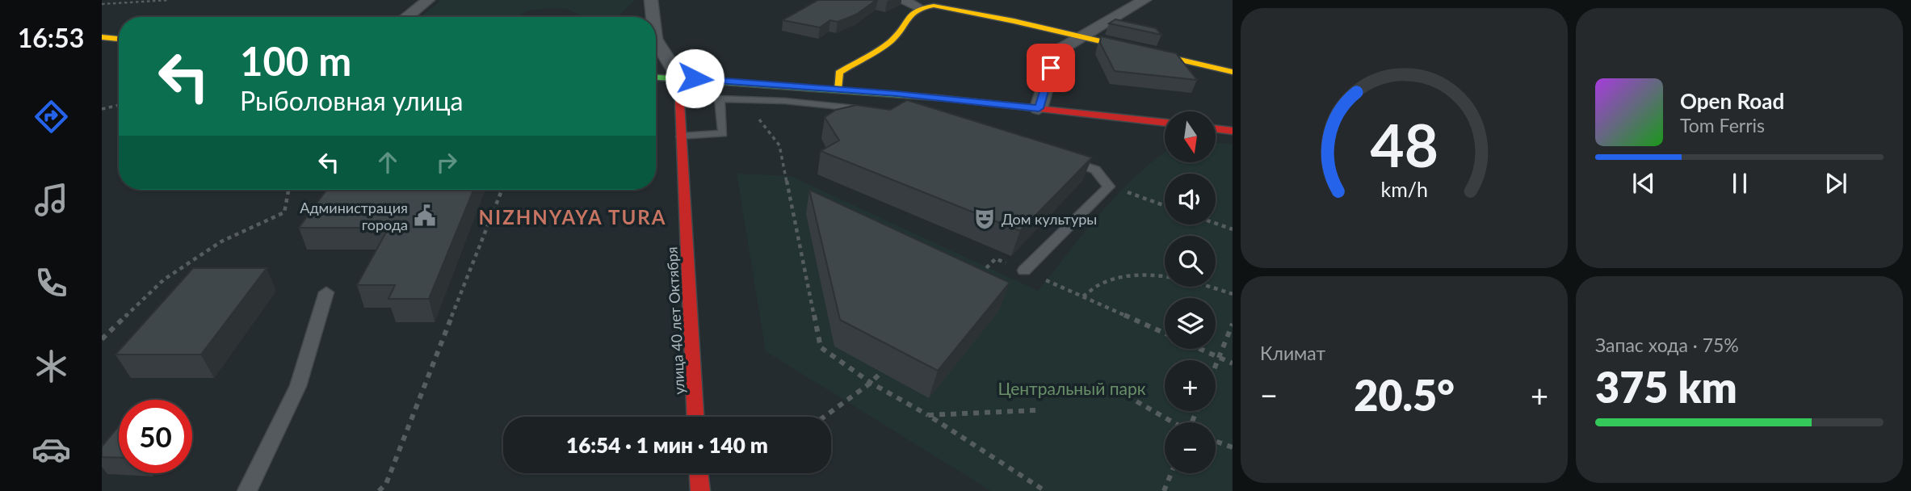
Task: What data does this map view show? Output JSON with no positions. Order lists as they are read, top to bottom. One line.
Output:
{"streets":{"main road":["улица 40 лет Октября"]},"districts":["NIZHNYAYA TURA"],"parks":["Центральный парк"],"places":{"public building":["Администрация города"],"theatre":["Дом культуры"]},"north":"bottom","page":{"tabs":"16:53","turn":["100 m","Рыболовная улица"],"song":["Open Road","Tom Ferris"],"map_buttons":["+","−"],"tile":["Климат",["Запас хода · 75%","375 km"]],"heat":["−","20.5°","+"],"limit":"50","trip":"16:54 · 1 мин · 140 m","gauge":["48","km/h"]}}
